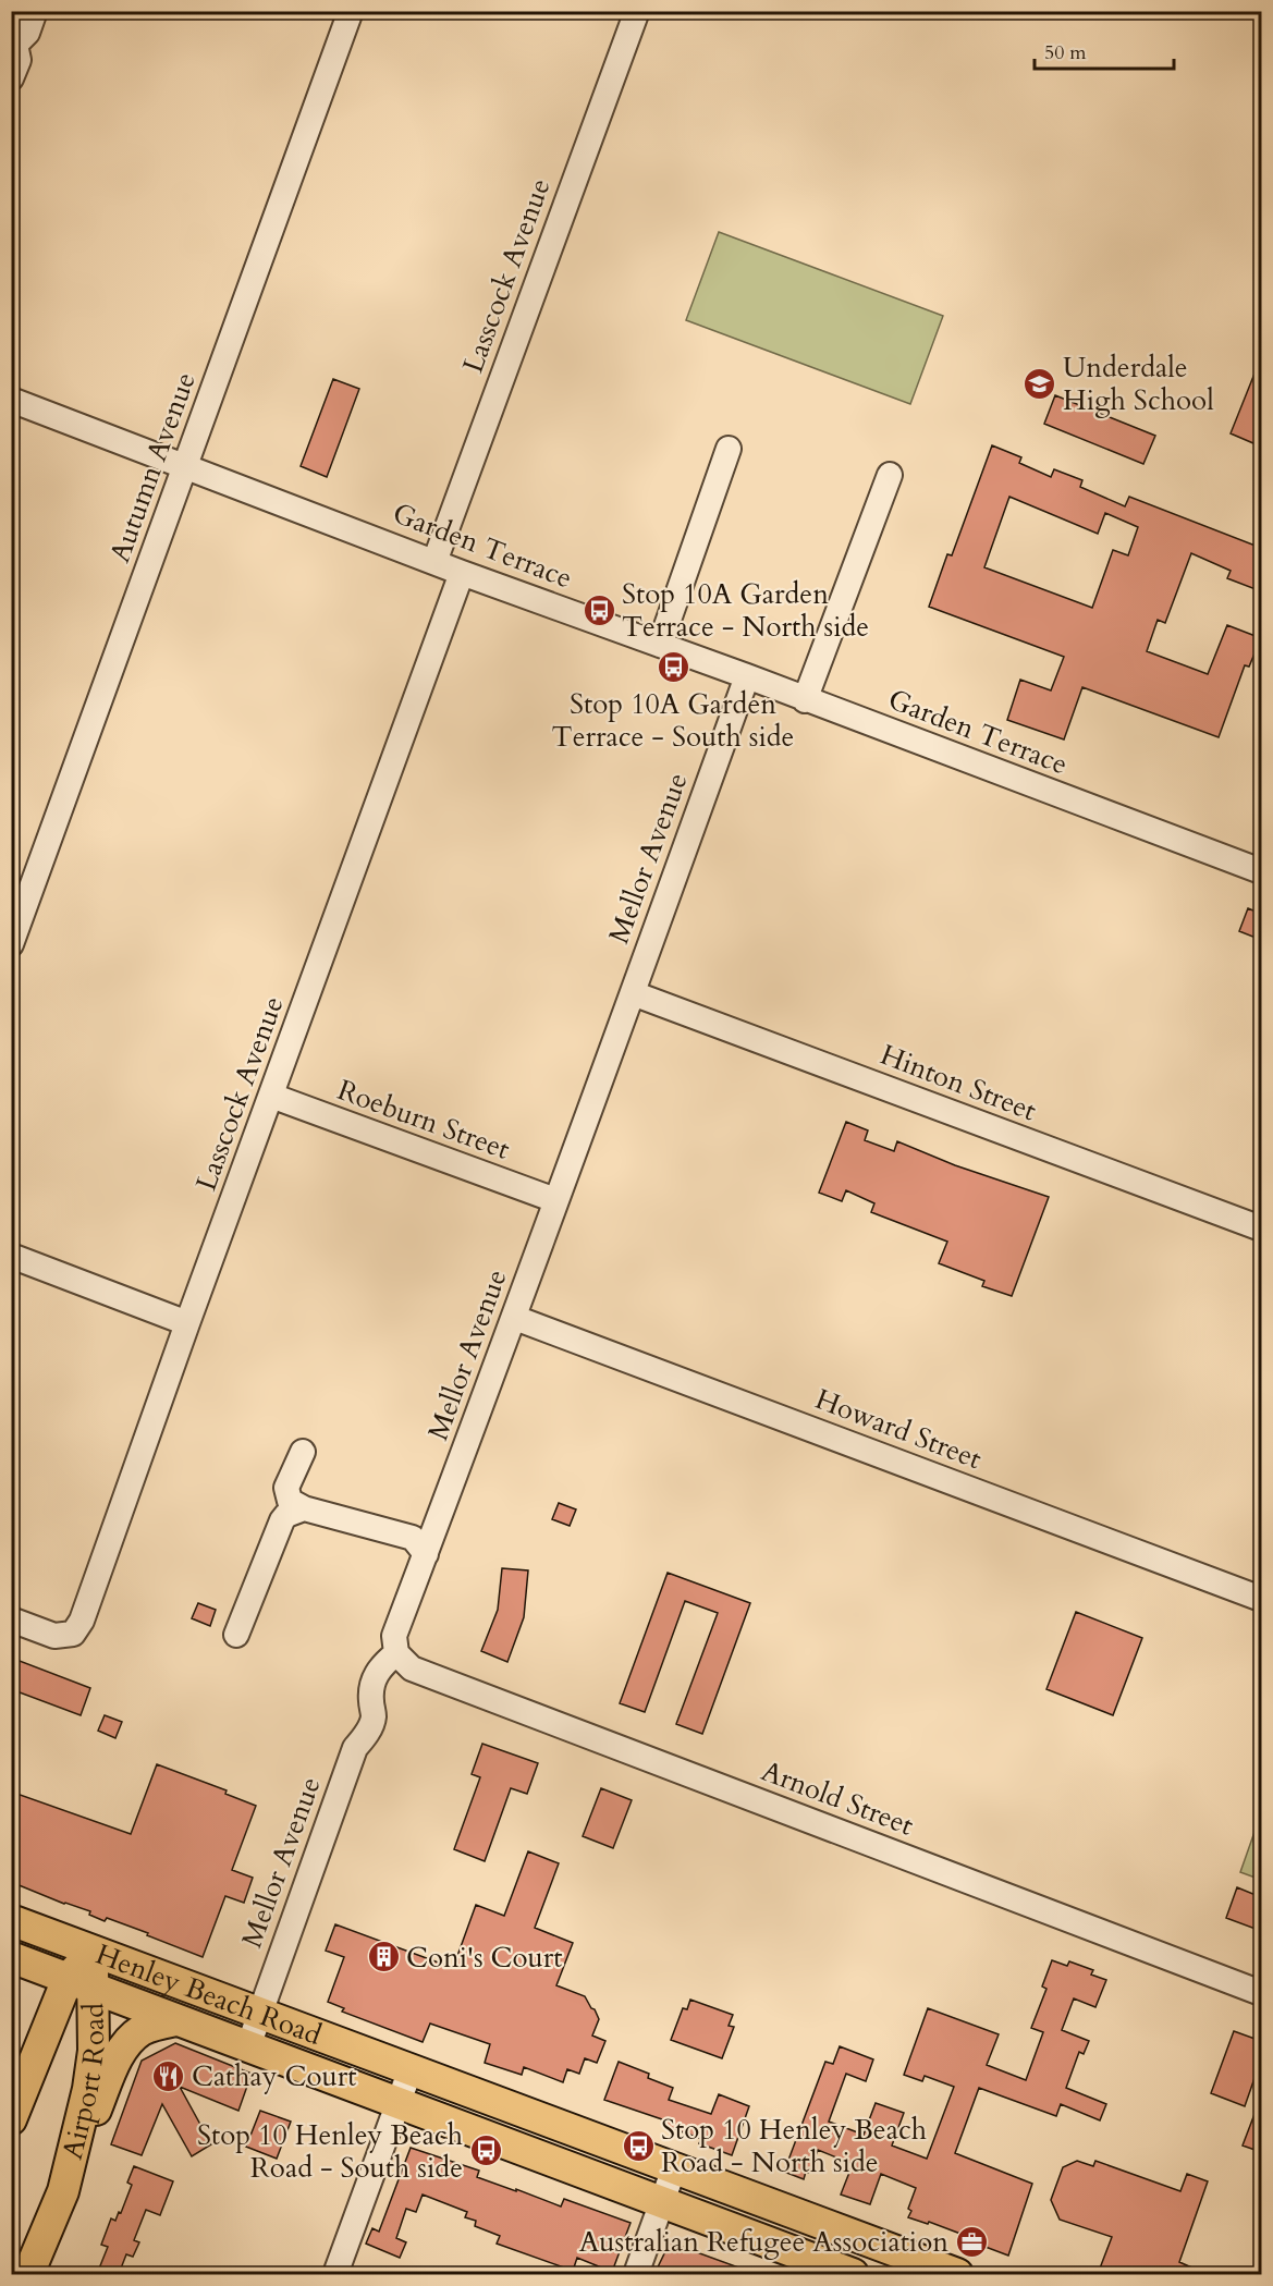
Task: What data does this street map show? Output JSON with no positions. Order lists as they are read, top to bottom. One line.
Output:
{"streets":{"main road":["Henley Beach Road","Airport Road"],"street":["Lasscock Avenue","Autumn Avenue","Garden Terrace","Mellor Avenue","Hinton Street","Roeburn Street","Howard Street","Arnold Street"]},"crossings":[["Lasscock Avenue","Garden Terrace"],["Lasscock Avenue","Roeburn Street"],["Autumn Avenue","Garden Terrace"],["Garden Terrace","Mellor Avenue"],["Mellor Avenue","Hinton Street"],["Mellor Avenue","Roeburn Street"],["Mellor Avenue","Howard Street"],["Mellor Avenue","Arnold Street"],["Mellor Avenue","Henley Beach Road"],["Henley Beach Road","Airport Road"]],"places":{"school or university":["Underdale High School"],"bus stop":["Stop 10A Garden Terrace - North side","Stop 10A Garden Terrace - South side","Stop 10 Henley Beach Road - North side","Stop 10 Henley Beach Road - South side"],"building":["Coni's Court"],"restaurant":["Cathay Court"],"office":["Australian Refugee Association"]},"scale_bar":"50 m"}
